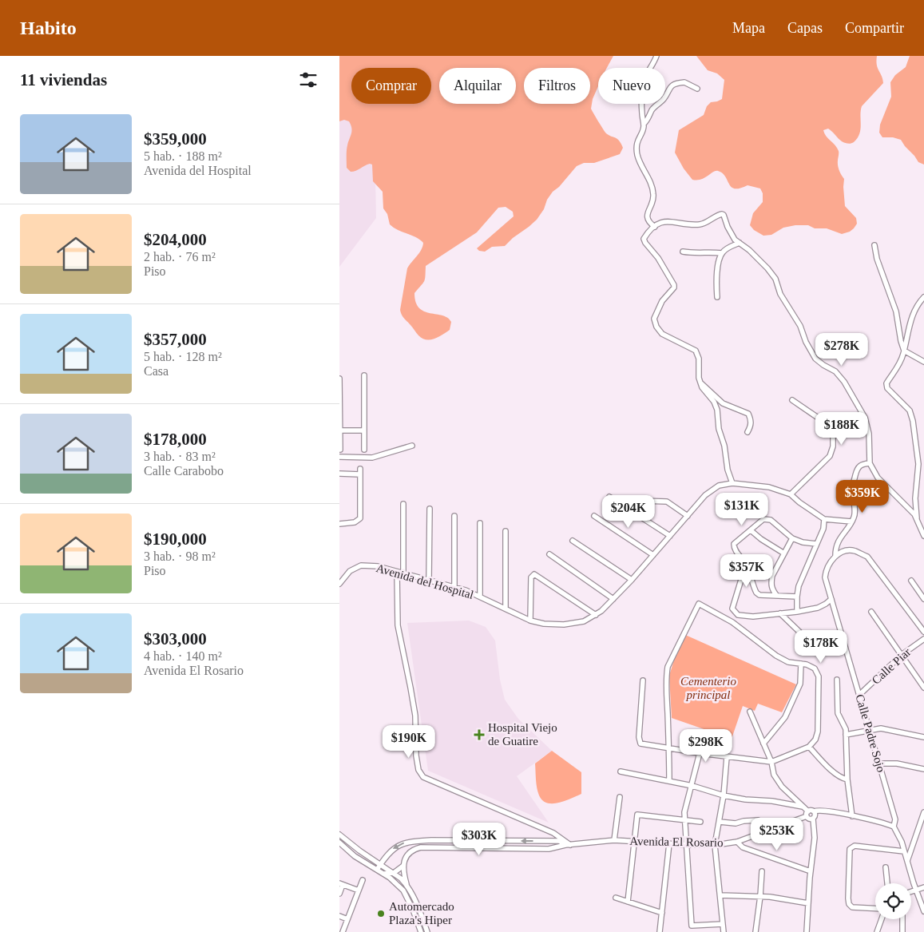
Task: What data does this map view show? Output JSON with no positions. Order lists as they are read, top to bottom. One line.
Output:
{"streets":{"street":["Avenida del Hospital","Calle Piar","Calle Padre Sojo","Avenida El Rosario"]},"crossings":[["Avenida del Hospital","Calle Padre Sojo"],["Calle Piar","Calle Padre Sojo"],["Calle Padre Sojo","Avenida El Rosario"]],"parks":["Cementerio principal"],"places":{"health":["Hospital Viejo de Guatire"],"other":["Automercado Plaza's Hiper"]},"page":{"header":"Habito","nav":["Mapa","Capas","Compartir"],"heading":"11 viviendas","chip":["Comprar","Alquilar","Filtros","Nuevo"],"list":[{"name":"$359,000","note":"5 hab. · 188 m² · Avenida del Hospital"},{"name":"$204,000","note":"2 hab. · 76 m² · Piso"},{"name":"$357,000","note":"5 hab. · 128 m² · Casa"},{"name":"$178,000","note":"3 hab. · 83 m² · Calle Carabobo"},{"name":"$190,000","note":"3 hab. · 98 m² · Piso"},{"name":"$303,000","note":"4 hab. · 140 m² · Avenida El Rosario"}],"price":["$278K","$188K","$359K","$131K","$204K","$357K","$178K","$190K","$298K","$253K","$303K"]}}
